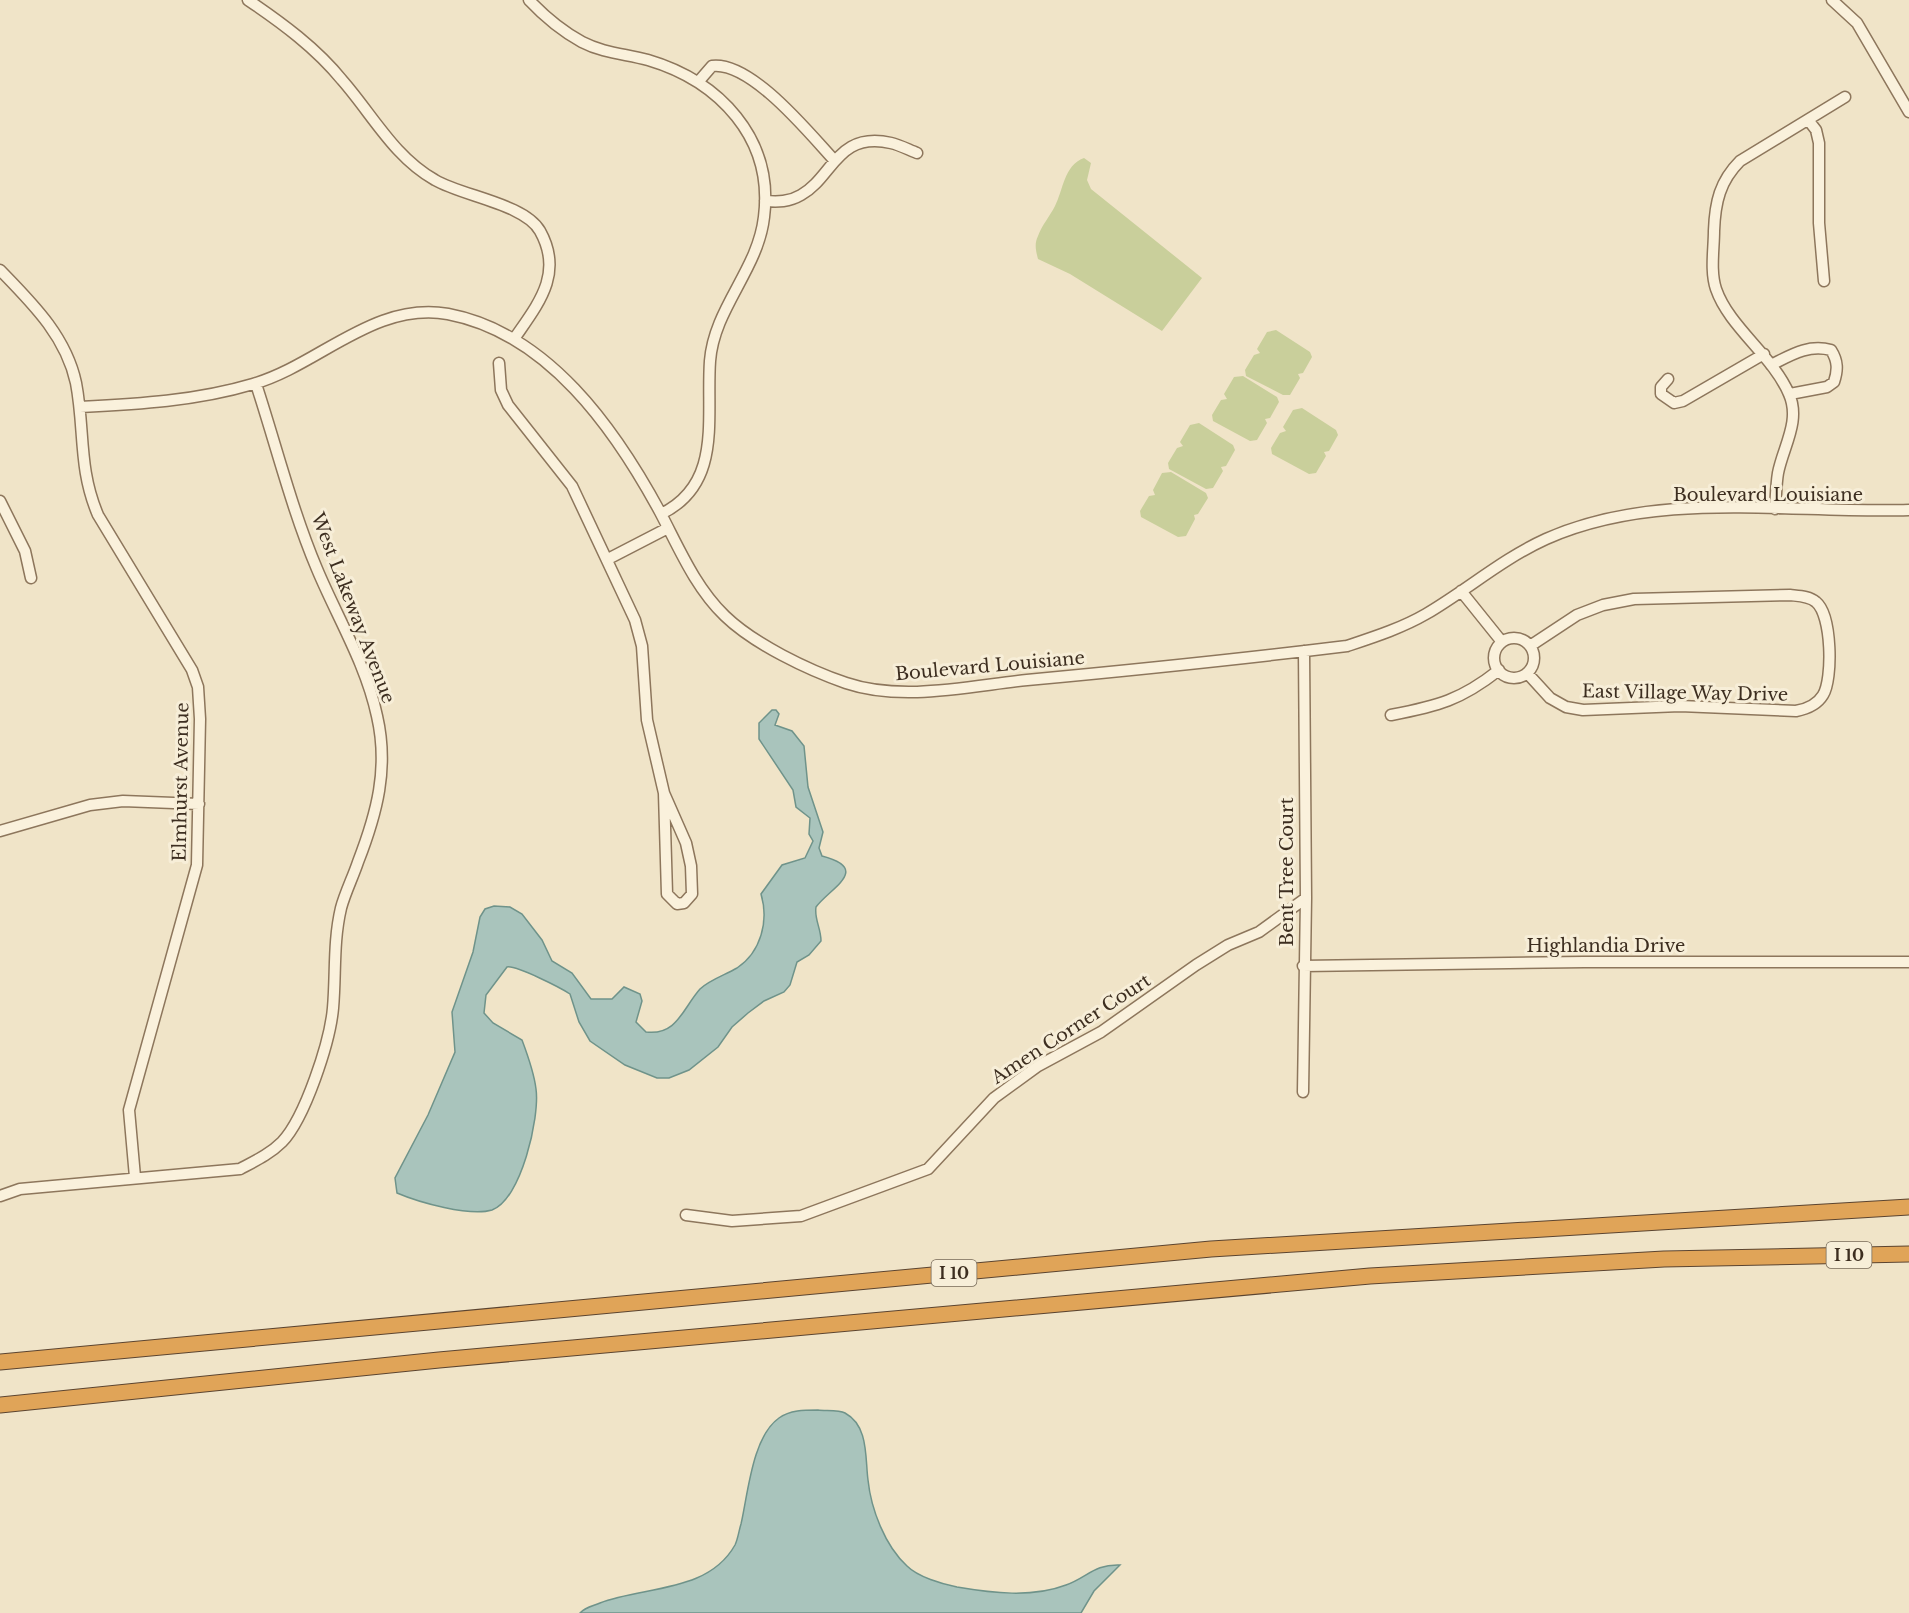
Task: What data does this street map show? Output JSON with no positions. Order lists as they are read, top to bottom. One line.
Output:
{"streets":{"highway":["I 10"],"street":["Boulevard Louisiane","West Lakeway Avenue","East Village Way Drive","Elmhurst Avenue","Bent Tree Court","Highlandia Drive","Amen Corner Court"]},"crossings":[["Boulevard Louisiane","West Lakeway Avenue"],["Boulevard Louisiane","Elmhurst Avenue"],["Boulevard Louisiane","Bent Tree Court"],["West Lakeway Avenue","Elmhurst Avenue"],["Bent Tree Court","Highlandia Drive"],["Bent Tree Court","Amen Corner Court"]]}
